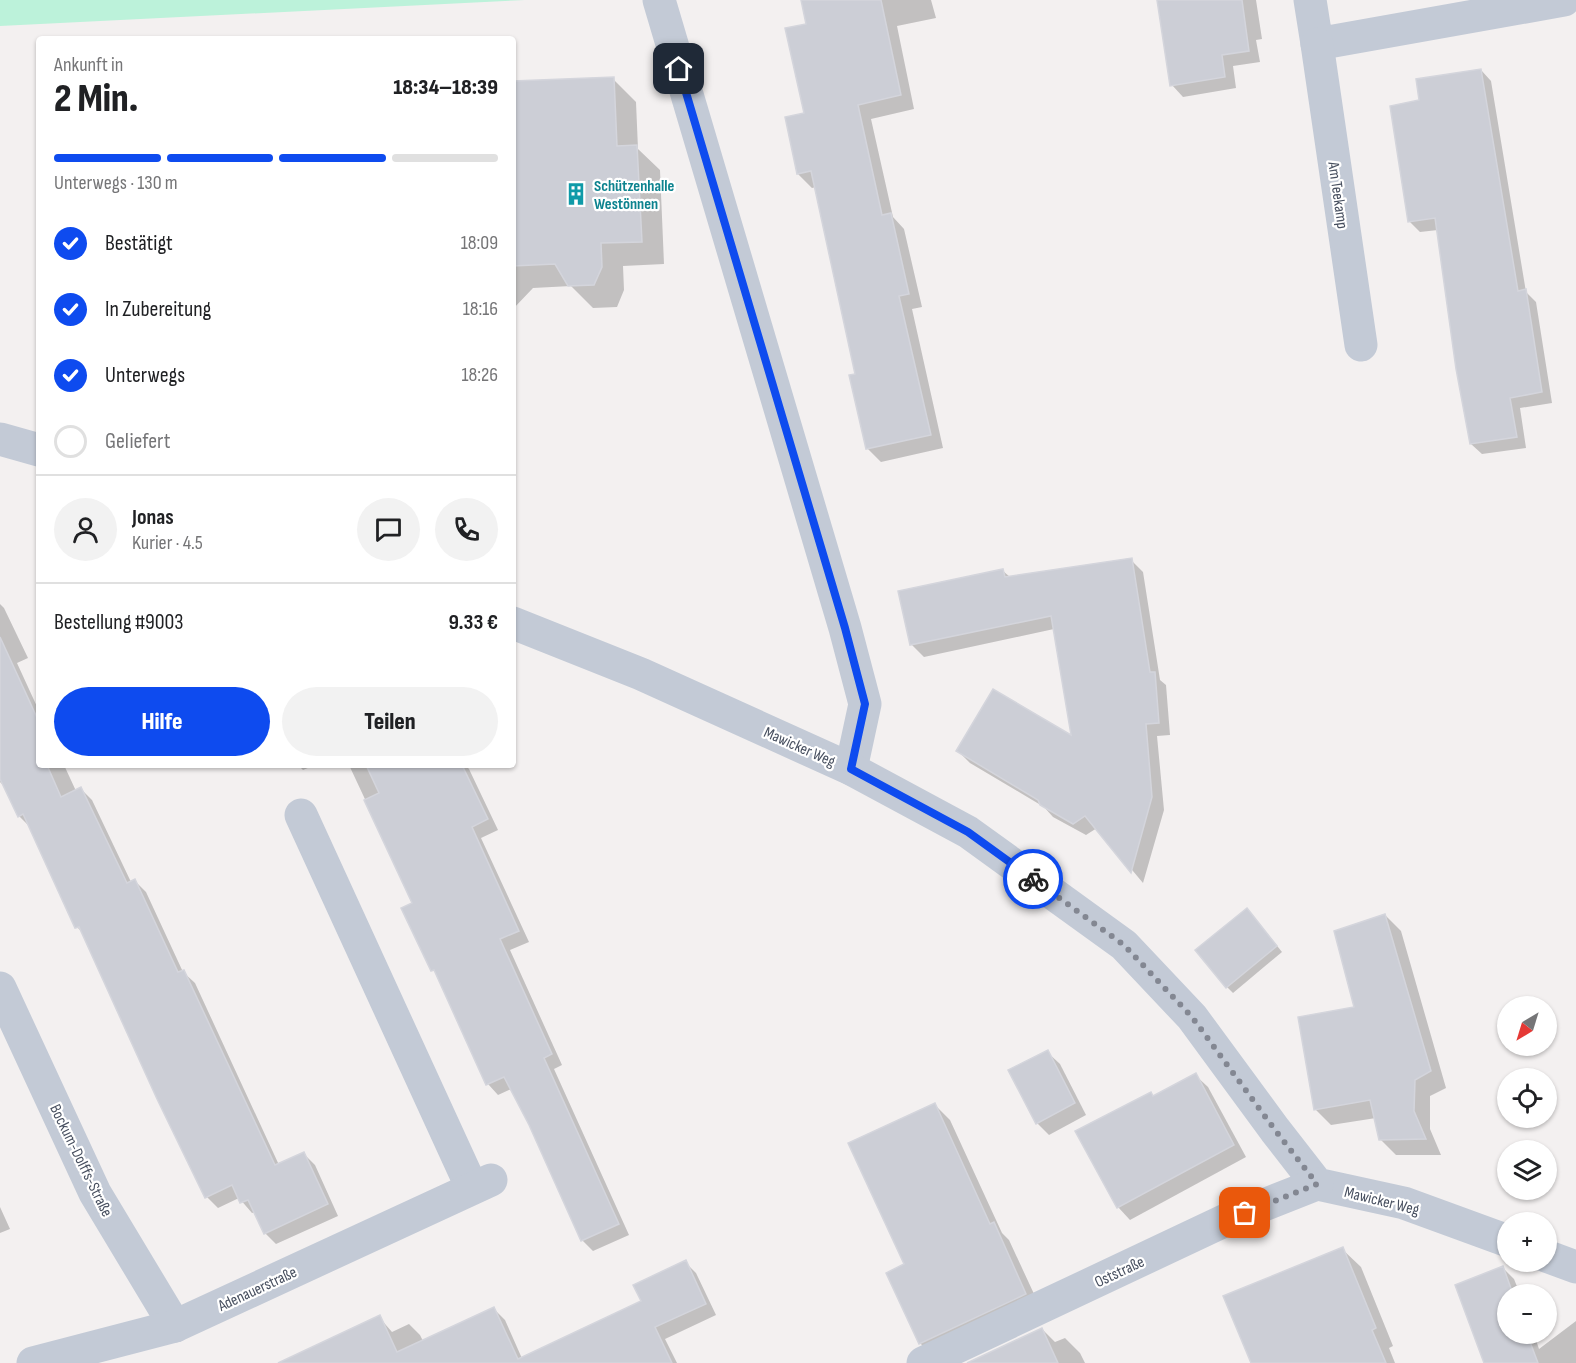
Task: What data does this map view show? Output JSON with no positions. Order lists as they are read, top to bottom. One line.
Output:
{"streets":{"street":["Am Teekamp","Mawicker Weg","Bockum-Dolffs-Straße","Oststraße","Adenauerstraße"]},"crossings":[["Mawicker Weg","Oststraße"],["Bockum-Dolffs-Straße","Adenauerstraße"]],"places":{"building":["Schützenhalle Westönnen"]},"north":"bottom left","page":{"heading":["2 Min.","Ankunft in","18:34–18:39"],"panel":["Jonas","Kurier · 4.5","Bestellung #9003","9.33 €"],"bar":"Unterwegs · 130 m","list":[["Bestätigt","18:09"],["In Zubereitung","18:16"],["Unterwegs","18:26"],"Geliefert"],"buttons":["Hilfe","Teilen"],"map_buttons":["+","−"]}}
